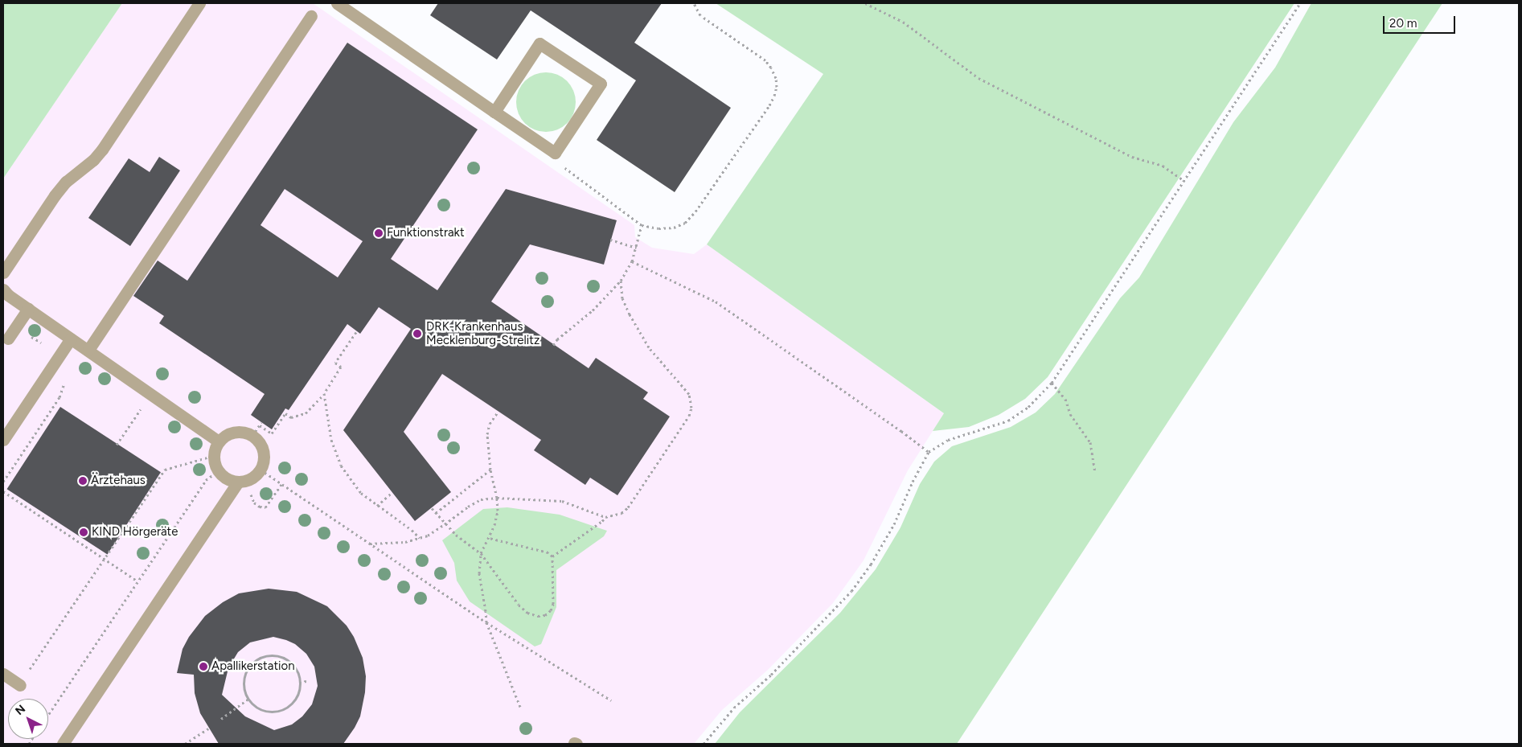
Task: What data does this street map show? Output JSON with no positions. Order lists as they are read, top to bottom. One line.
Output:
{"places":["Funktionstrakt","DRK-Krankenhaus Mecklenburg-Strelitz","Ärztehaus","KIND Hörgeräte","Apallikerstation"],"scale_bar":"20 m","north":"top left"}
